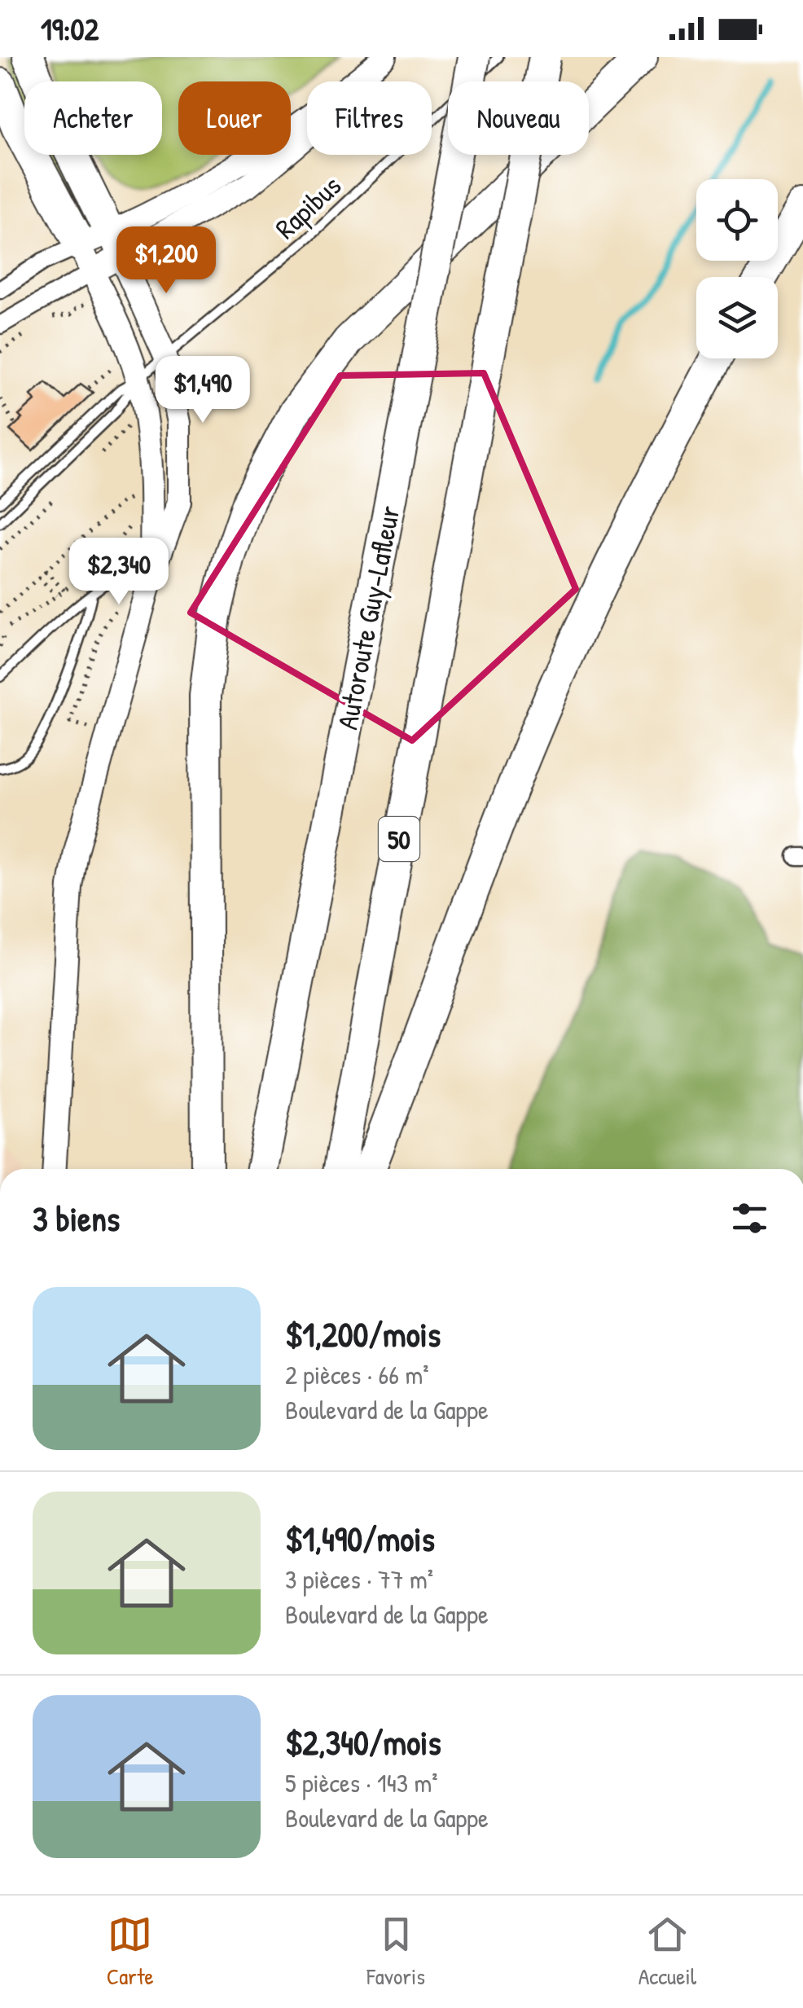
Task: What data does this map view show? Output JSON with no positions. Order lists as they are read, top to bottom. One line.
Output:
{"streets":{"highway":["Autoroute Guy-Lafleur","50"],"lane":["Rapibus"]},"page":{"status":"19:02","chip":["Acheter","Louer","Filtres","Nouveau"],"price":["$1,200","$1,490","$2,340"],"heading":"3 biens","list":[{"name":"$1,200/mois","note":"2 pièces · 66 m² · Boulevard de la Gappe"},{"name":"$1,490/mois","note":"3 pièces · 77 m² · Boulevard de la Gappe"},{"name":"$2,340/mois","note":"5 pièces · 143 m² · Boulevard de la Gappe"}],"tabs":["Carte","Favoris","Accueil"]}}
